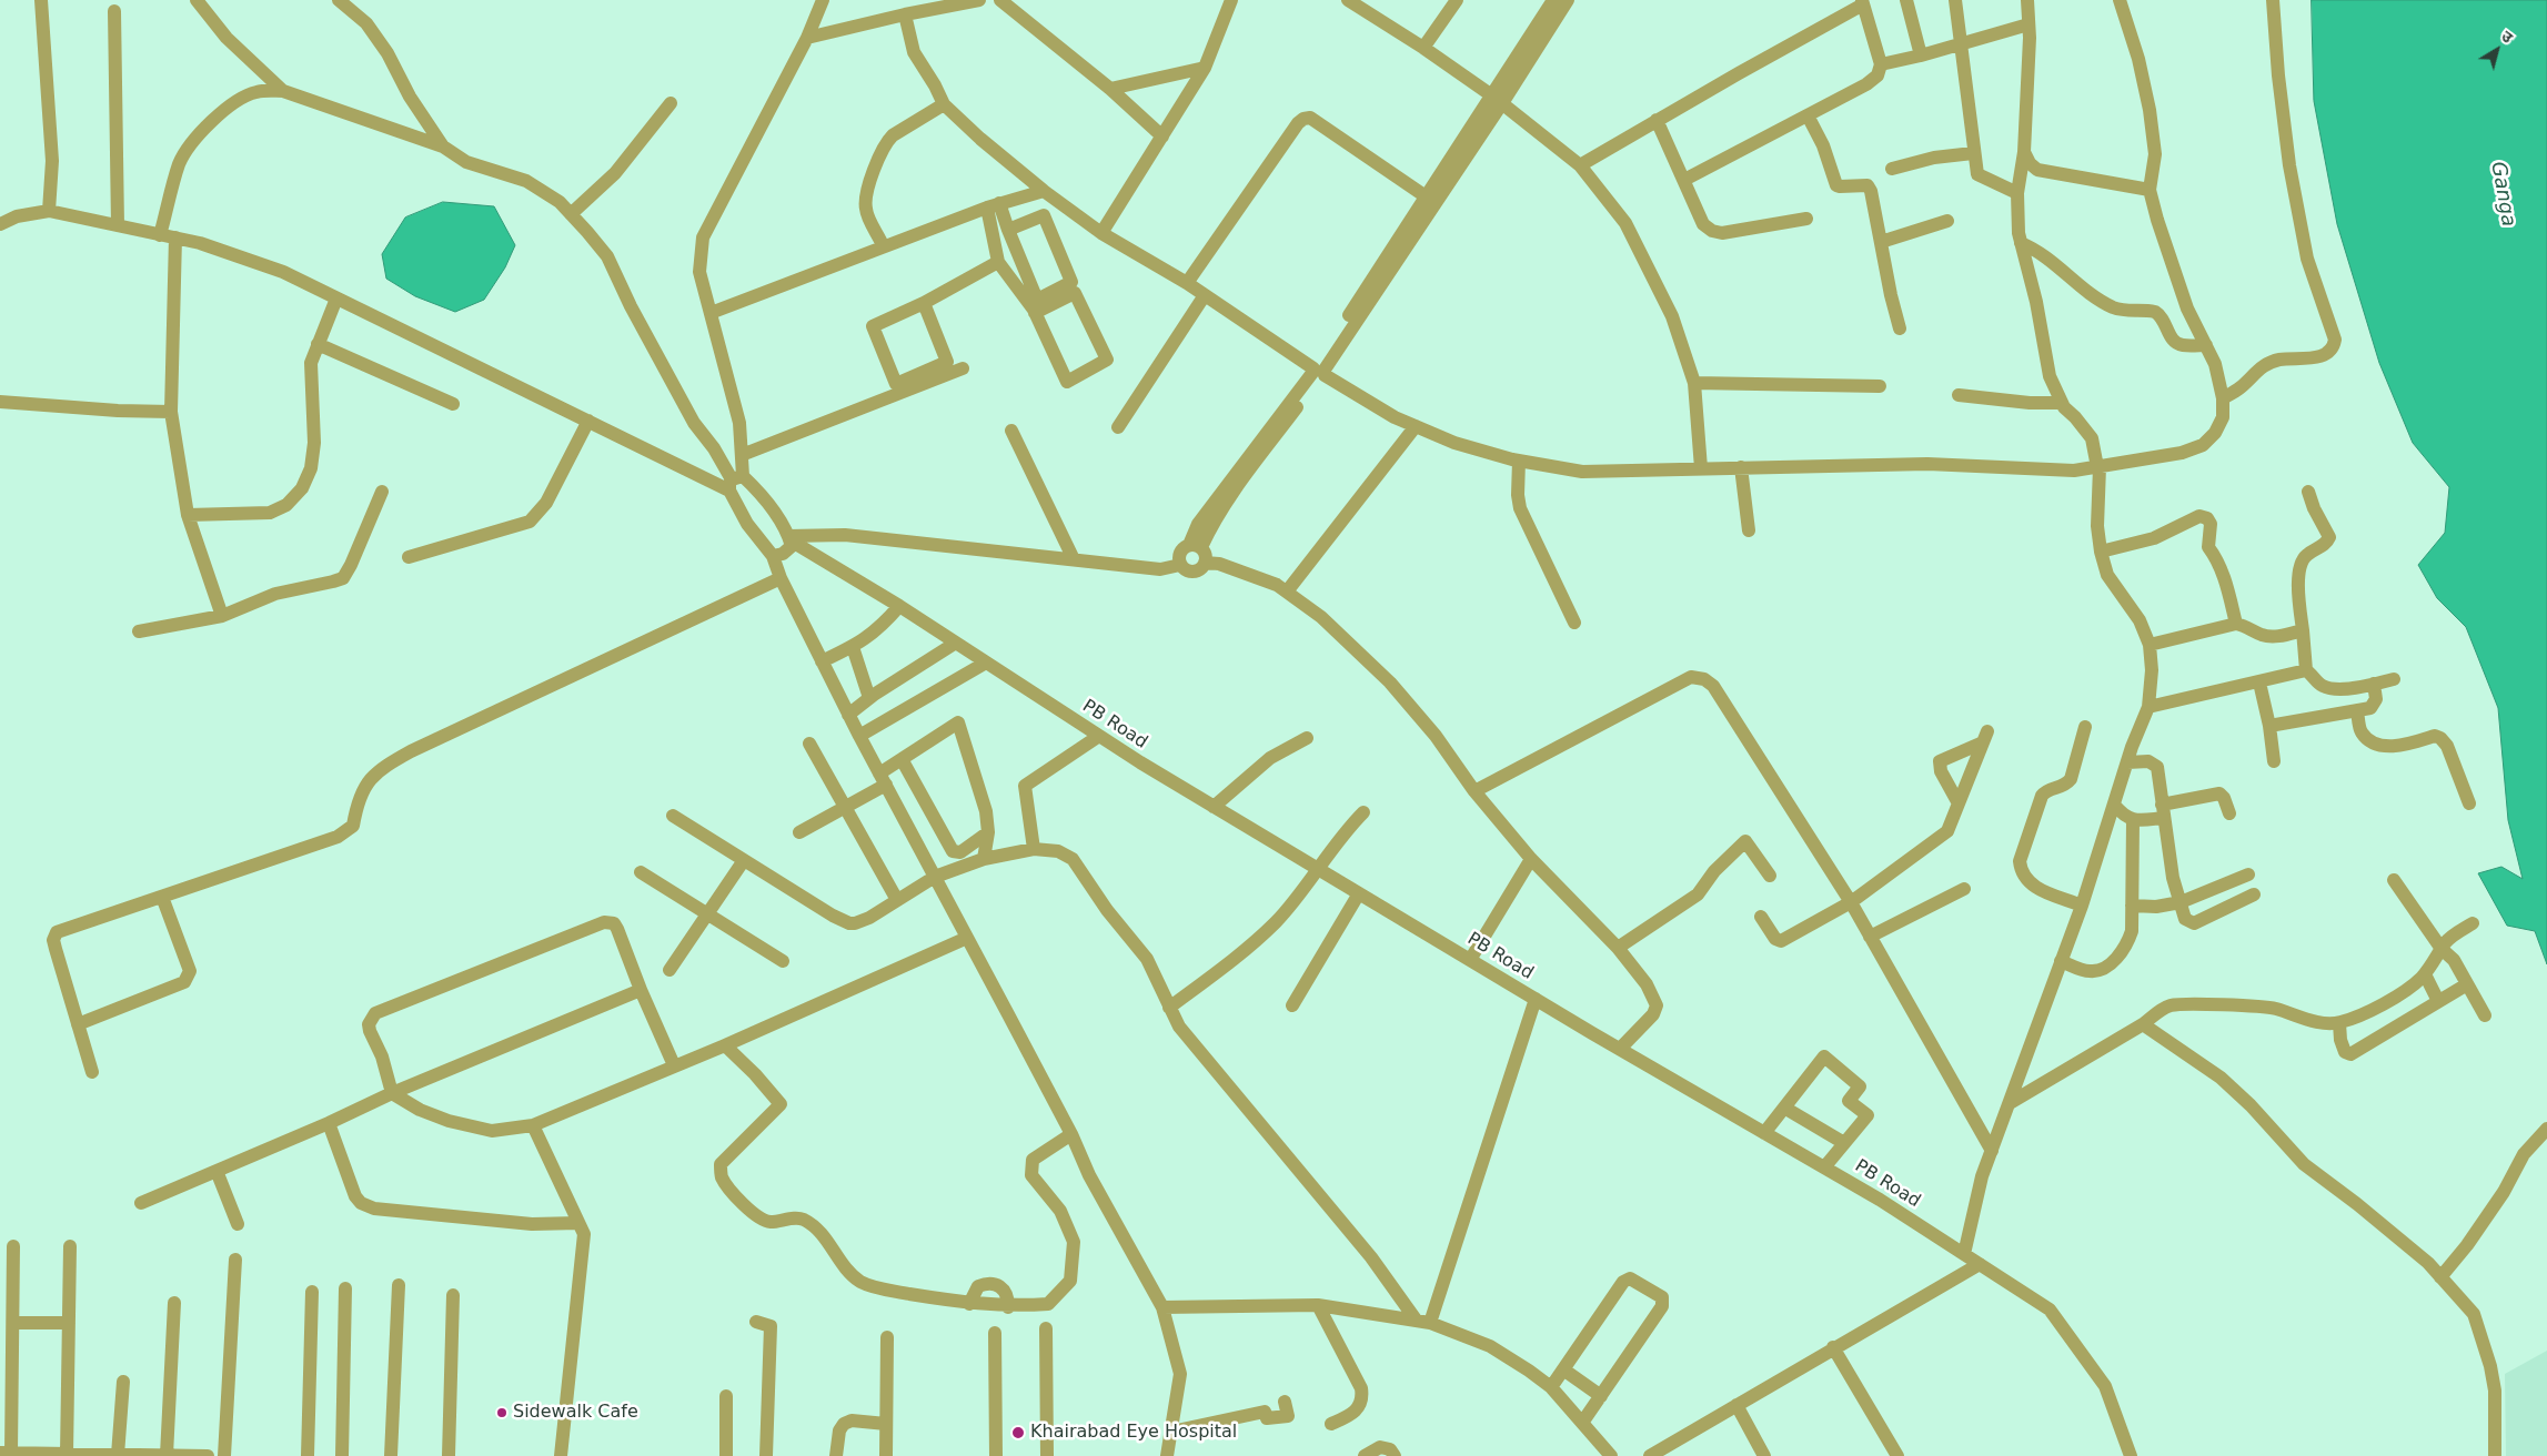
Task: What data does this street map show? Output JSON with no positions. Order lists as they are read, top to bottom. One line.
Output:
{"streets":{"street":["PB Road"]},"water":["Ganga"],"places":["Sidewalk Cafe","Khairabad Eye Hospital"],"north":"top right"}
